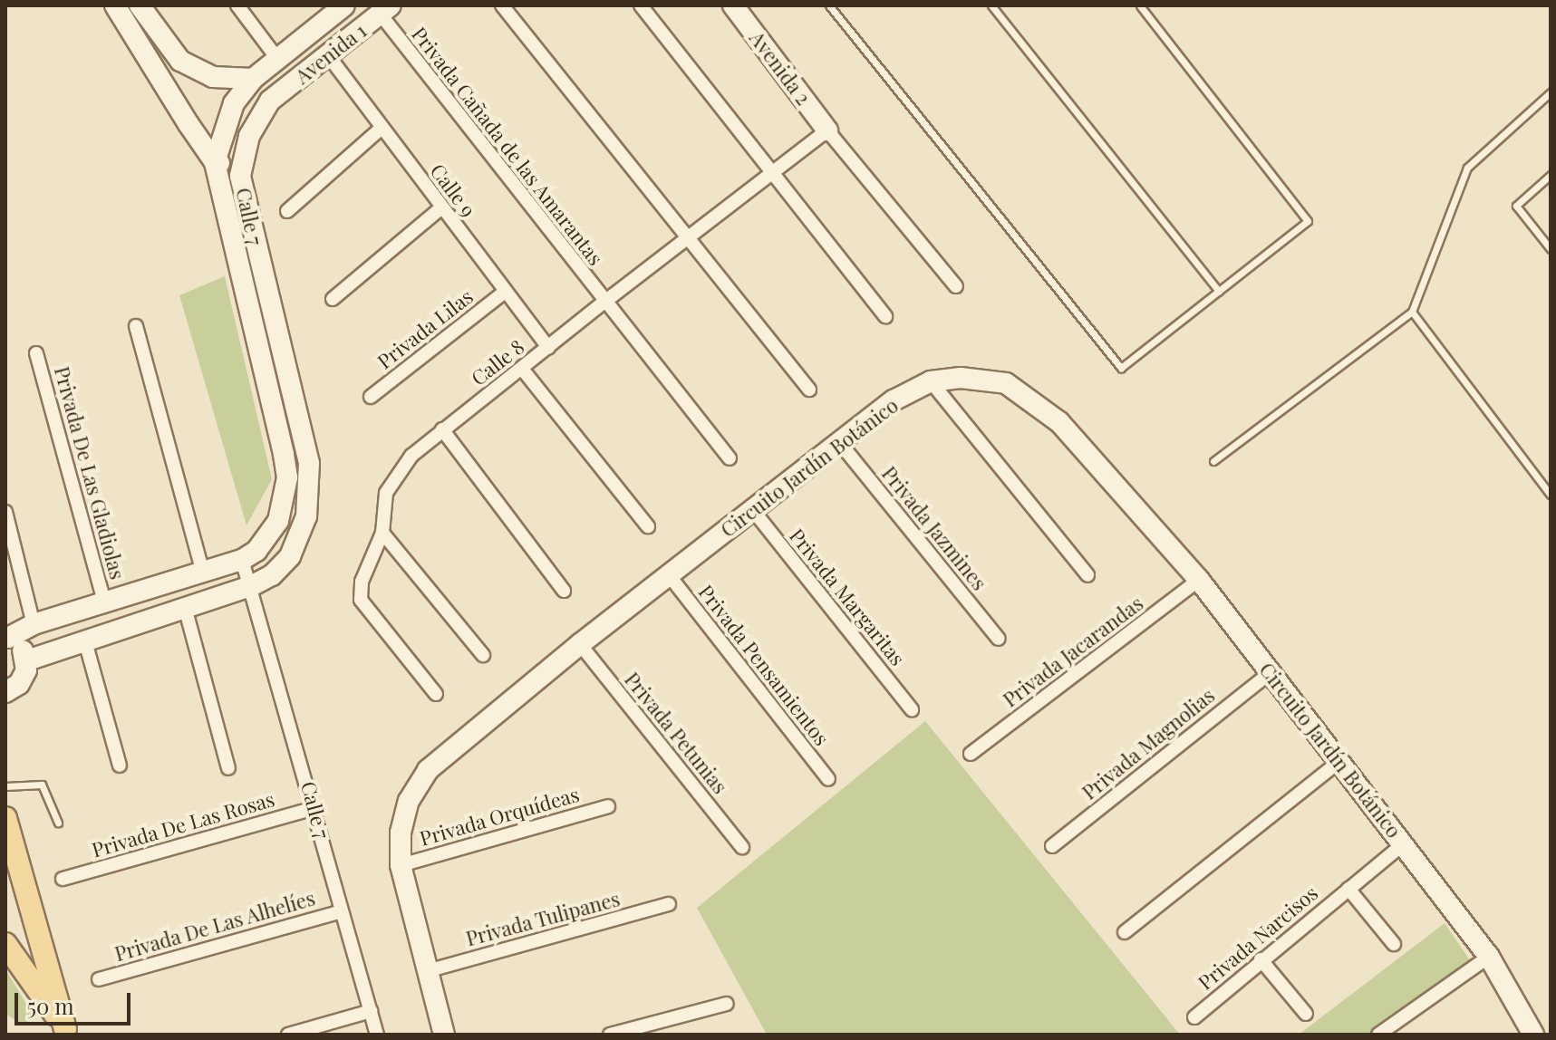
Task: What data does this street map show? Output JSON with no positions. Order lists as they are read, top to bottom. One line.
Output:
{"streets":{"street":["Avenida 1","Avenida 2","Privada Cañada de las Amarantas","Calle 9","Calle 7","Privada Lilas","Calle 8","Circuito Jardín Botánico","Privada De Las Gladiolas","Privada Jazmines","Privada Margaritas","Privada Jacarandas","Privada Pensamientos","Privada Petunias","Privada Magnolias","Privada Orquídeas","Privada De Las Rosas","Privada Tulipanes","Privada De Las Alhelíes","Privada Narcisos"]},"crossings":[["Avenida 1","Privada Cañada de las Amarantas"],["Avenida 1","Calle 9"],["Avenida 1","Calle 7"],["Avenida 2","Calle 8"],["Privada Cañada de las Amarantas","Calle 8"],["Calle 9","Privada Lilas"],["Calle 9","Calle 8"],["Calle 7","Privada De Las Rosas"],["Calle 7","Privada De Las Alhelíes"],["Circuito Jardín Botánico","Privada Jazmines"],["Circuito Jardín Botánico","Privada Margaritas"],["Circuito Jardín Botánico","Privada Jacarandas"],["Circuito Jardín Botánico","Privada Pensamientos"],["Circuito Jardín Botánico","Privada Petunias"],["Circuito Jardín Botánico","Privada Magnolias"],["Circuito Jardín Botánico","Privada Orquídeas"],["Circuito Jardín Botánico","Privada Tulipanes"],["Circuito Jardín Botánico","Privada Narcisos"]],"scale_bar":"50 m"}
